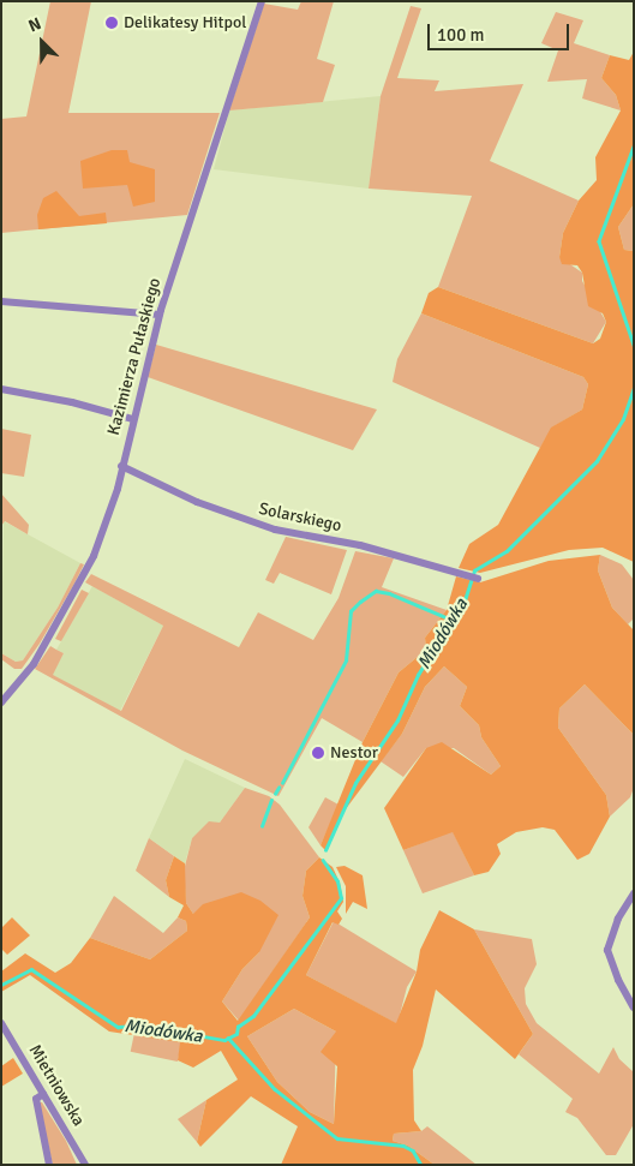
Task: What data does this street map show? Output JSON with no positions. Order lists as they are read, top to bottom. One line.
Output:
{"streets":{"street":["Kazimierza Pułaskiego","Solarskiego","Mietniowska"]},"crossings":[["Kazimierza Pułaskiego","Solarskiego"]],"water":["Miodówka"],"places":["Delikatesy Hitpol","Nestor"],"scale_bar":"100 m","north":"top left"}
